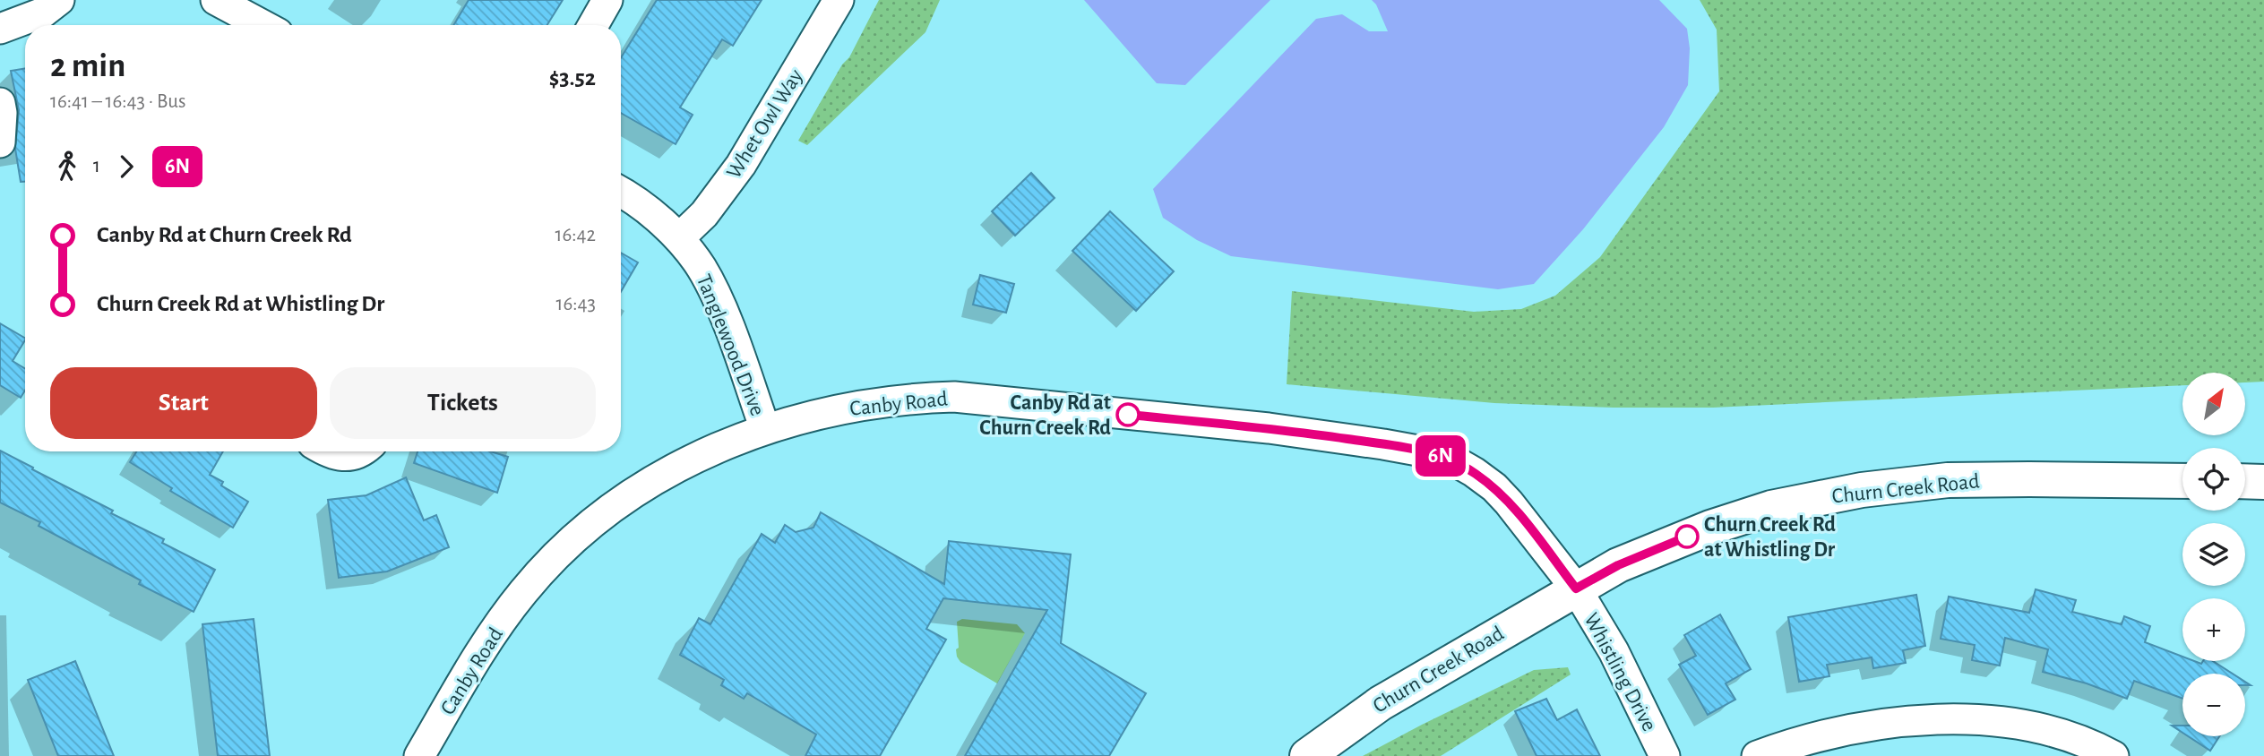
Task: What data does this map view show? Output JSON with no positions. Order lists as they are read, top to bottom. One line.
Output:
{"streets":{"main road":["Churn Creek Road"],"street":["Whet Owl Way","Tanglewood Drive","Canby Road","Whistling Drive"]},"crossings":[["Whet Owl Way","Tanglewood Drive"],["Tanglewood Drive","Canby Road"],["Canby Road","Churn Creek Road"],["Canby Road","Whistling Drive"],["Churn Creek Road","Whistling Drive"]],"places":["Canby Rd at Churn Creek Rd","Churn Creek Rd at Whistling Dr"],"lines":["bus line 6N"],"north":"top right","page":{"on_map":"6N","heading":["2 min","16:41 – 16:43 · Bus","$3.52"],"legs":["1","6N"],"list":[{"name":"Canby Rd at Churn Creek Rd","value":"16:42"},{"name":"Churn Creek Rd at Whistling Dr","value":"16:43"}],"buttons":["Start","Tickets"],"map_buttons":["+","−"]}}
